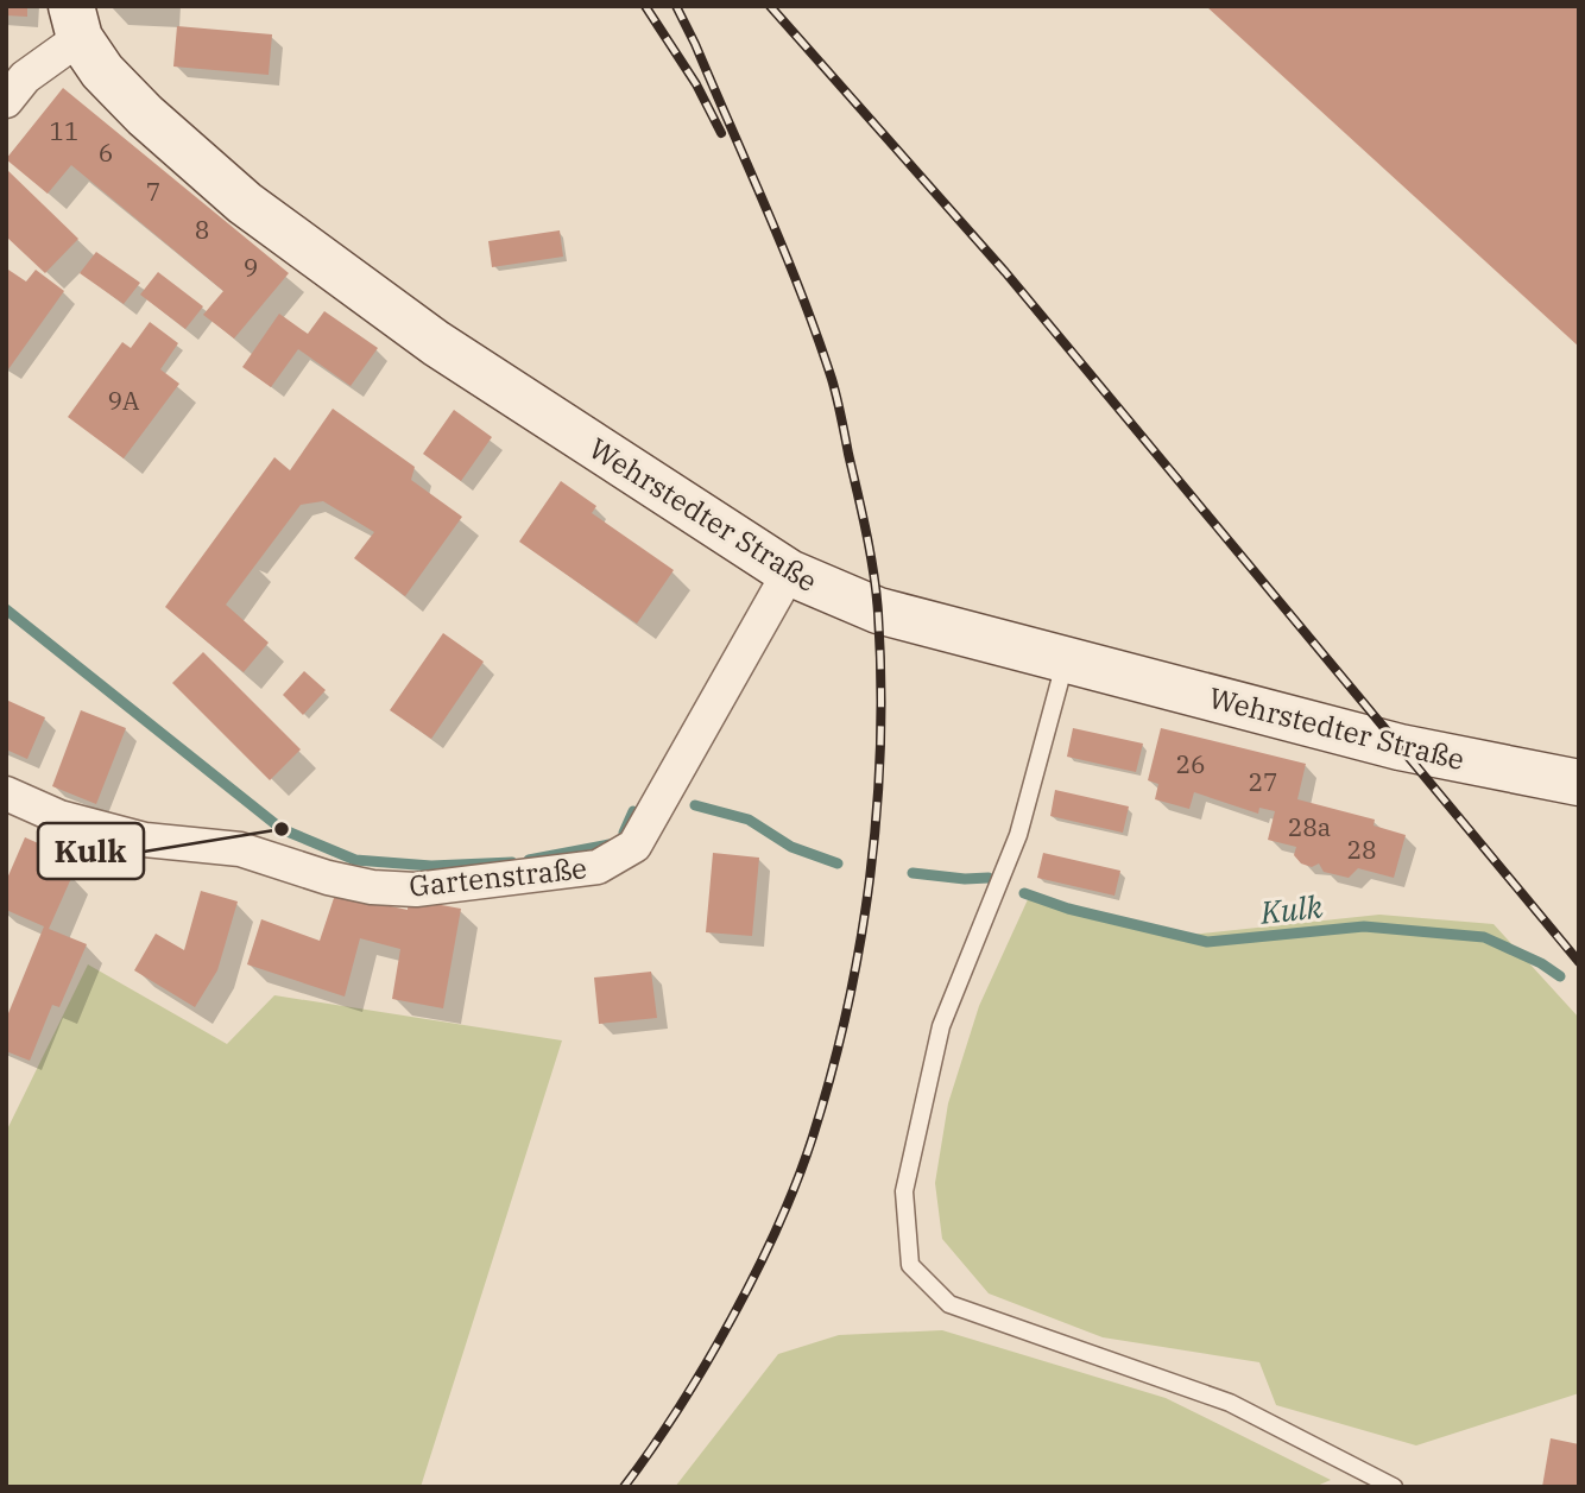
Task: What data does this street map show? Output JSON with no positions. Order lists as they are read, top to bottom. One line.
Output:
{"streets":{"street":["Wehrstedter Straße","Gartenstraße"]},"crossings":[["Wehrstedter Straße","Gartenstraße"]],"water":["Kulk"],"places":["Kulk"],"house_numbers":["11","6","7","8","9","9A","26","27","28a","28"]}
